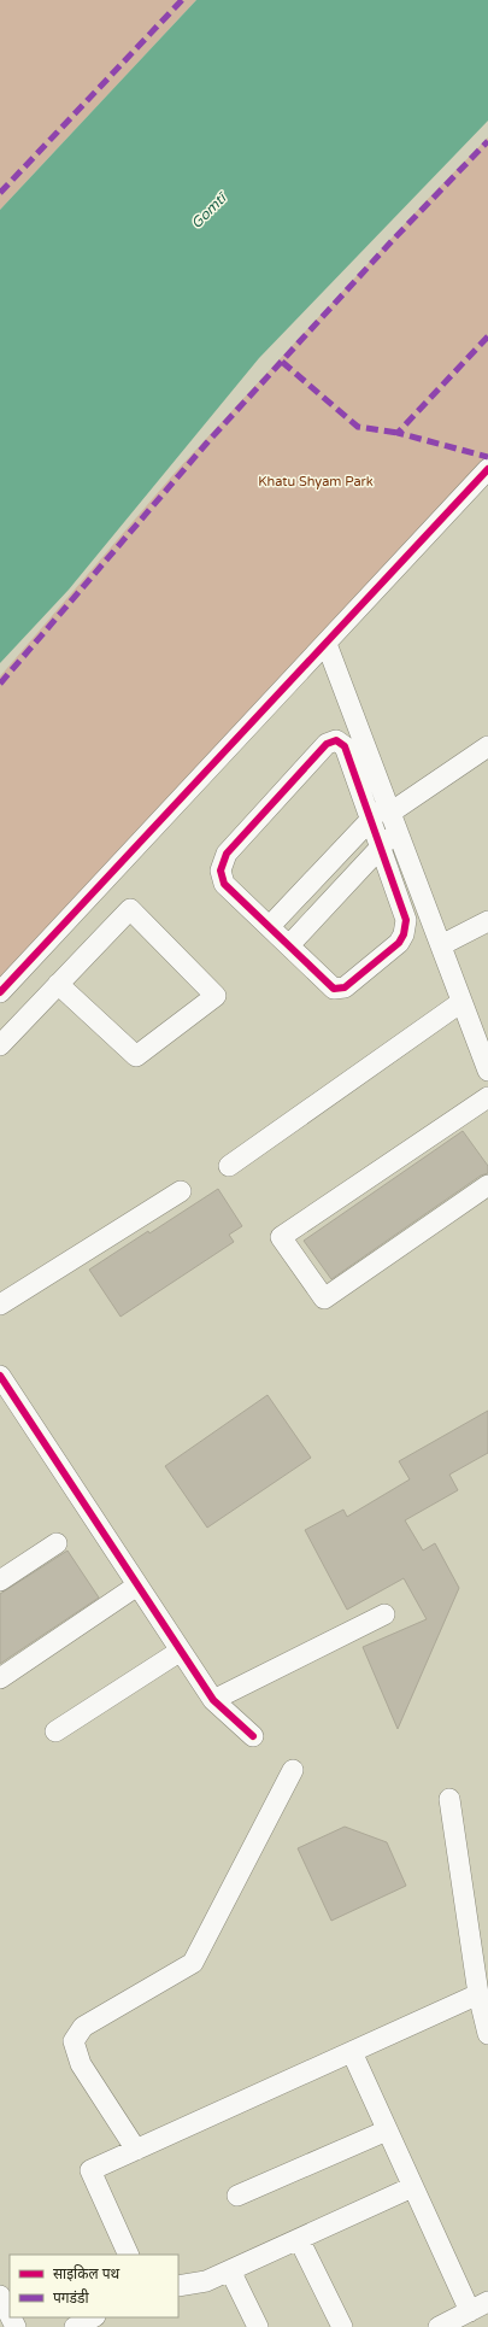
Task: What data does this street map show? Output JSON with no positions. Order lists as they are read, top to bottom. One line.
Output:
{"water":["Gomtī"],"parks":["Khatu Shyam Park"],"legend":["साइकिल पथ","पगडंडी"]}
